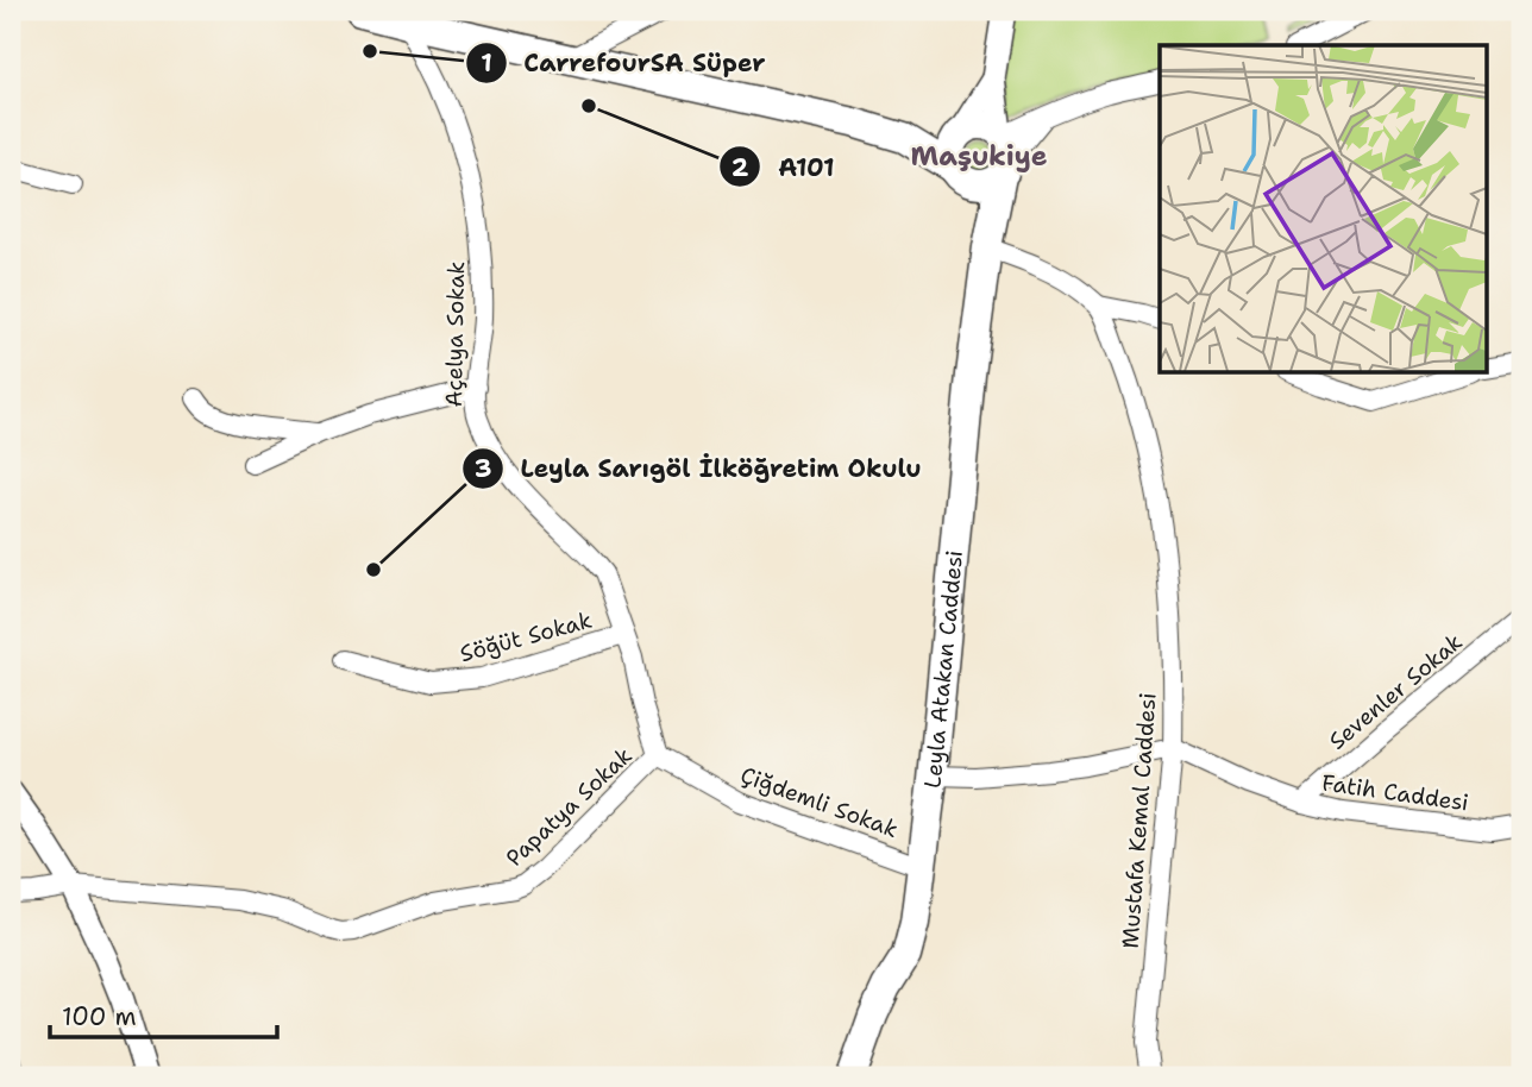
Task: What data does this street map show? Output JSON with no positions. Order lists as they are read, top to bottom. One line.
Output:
{"streets":{"main road":["Leyla Atakan Caddesi"],"street":["Açelya Sokak","Söğüt Sokak","Sevenler Sokak","Fatih Caddesi","Çiğdemli Sokak","Papatya Sokak","Mustafa Kemal Caddesi"]},"crossings":[["Açelya Sokak","Söğüt Sokak"],["Açelya Sokak","Çiğdemli Sokak"],["Açelya Sokak","Papatya Sokak"],["Leyla Atakan Caddesi","Çiğdemli Sokak"],["Sevenler Sokak","Fatih Caddesi"],["Fatih Caddesi","Mustafa Kemal Caddesi"],["Çiğdemli Sokak","Papatya Sokak"]],"districts":["Maşukiye"],"places":["CarrefourSA Süper","A101","Leyla Sarıgöl İlköğretim Okulu"],"scale_bar":"100 m"}
